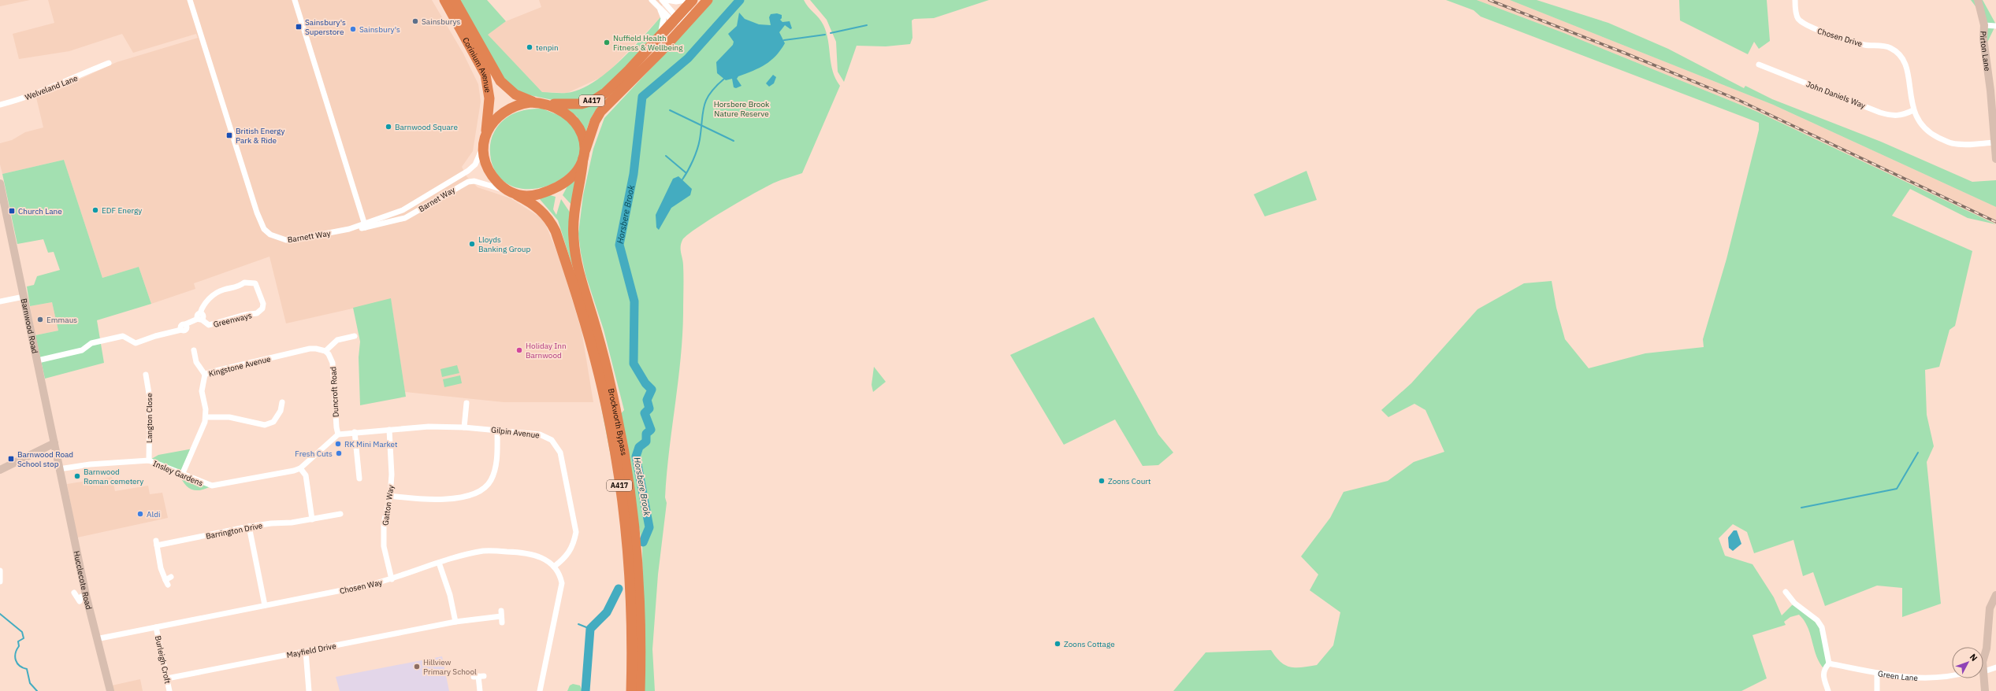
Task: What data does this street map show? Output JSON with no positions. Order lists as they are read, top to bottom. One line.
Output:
{"streets":{"highway":["Corinium Avenue","A417","Brockworth Bypass"],"street":["Chosen Drive","Pirton Lane","Welveland Lane","John Daniels Way","Barnet Way","Barnett Way","Greenways","Barnwood Road","Kingstone Avenue","Duncroft Road","Langton Close","Gilpin Avenue","Insley Gardens","Gatton Way","Barrington Drive","Hucclecote Road","Chosen Way","Mayfield Drive","Burleigh Croft","Green Lane"]},"crossings":[["Chosen Drive","Pirton Lane"],["Chosen Drive","John Daniels Way"],["Corinium Avenue","A417"],["Corinium Avenue","Barnet Way"],["Corinium Avenue","Brockworth Bypass"],["A417","Barnet Way"],["A417","Brockworth Bypass"],["Barnet Way","Barnett Way"],["Barnet Way","Brockworth Bypass"],["Barnwood Road","Insley Gardens"],["Barnwood Road","Hucclecote Road"],["Kingstone Avenue","Duncroft Road"],["Duncroft Road","Gilpin Avenue"],["Duncroft Road","Insley Gardens"],["Langton Close","Insley Gardens"],["Gilpin Avenue","Insley Gardens"],["Gilpin Avenue","Gatton Way"],["Gilpin Avenue","Chosen Way"],["Insley Gardens","Hucclecote Road"],["Gatton Way","Chosen Way"],["Hucclecote Road","Chosen Way"],["Chosen Way","Burleigh Croft"],["Mayfield Drive","Burleigh Croft"]],"water":["Horsbere Brook"],"parks":["Horsbere Brook Nature Reserve"],"places":{"other":["Sainsburys","Sainsbury's","Nuffield Health Fitness & Wellbeing","tenpin","Barnwood Square","EDF Energy","Lloyds Banking Group","Emmaus","Holiday Inn Barnwood","RK Mini Market","Fresh Cuts","Barnwood Roman cemetery","Zoons Court","Aldi","Zoons Cottage","Hillview Primary School"],"transit":["Sainsbury's Superstore","British Energy Park & Ride","Church Lane","Barnwood Road School stop"]},"north":"top right"}
